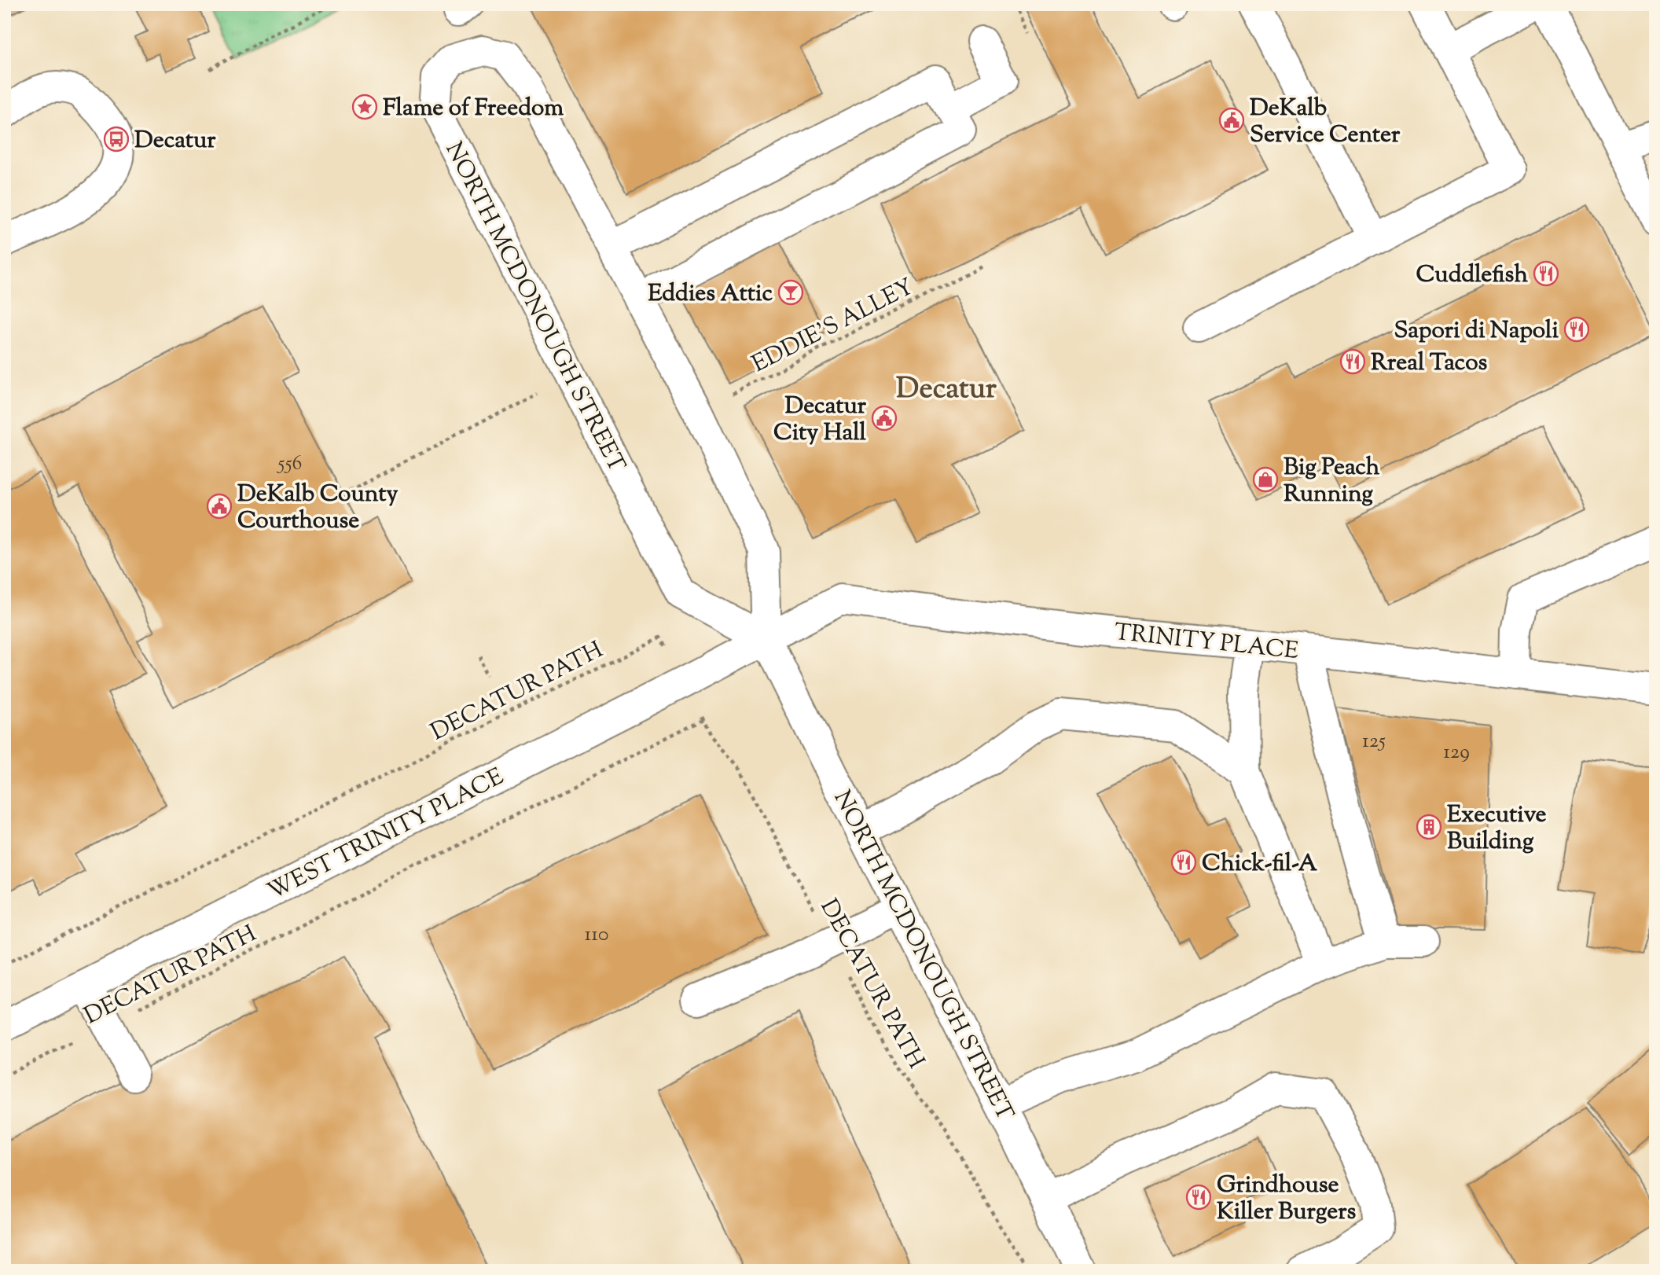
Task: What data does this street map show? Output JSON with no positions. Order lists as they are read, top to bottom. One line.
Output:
{"streets":{"street":["NORTH MCDONOUGH STREET","TRINITY PLACE","WEST TRINITY PLACE"],"path":["EDDIE'S ALLEY","DECATUR PATH"]},"crossings":[["NORTH MCDONOUGH STREET","EDDIE'S ALLEY"],["NORTH MCDONOUGH STREET","TRINITY PLACE"],["NORTH MCDONOUGH STREET","WEST TRINITY PLACE"],["TRINITY PLACE","WEST TRINITY PLACE"]],"districts":["Decatur"],"places":{"place":["Flame of Freedom"],"public building":["DeKalb Service Center","Decatur City Hall","DeKalb County Courthouse"],"bus stop":["Decatur"],"restaurant":["Cuddlefish","Sapori di Napoli","Rreal Tacos","Chick-fil-A","Grindhouse Killer Burgers"],"bar":["Eddies Attic"],"shop":["Big Peach Running"],"building":["Executive Building"]},"house_numbers":["556","125","129","110"]}
